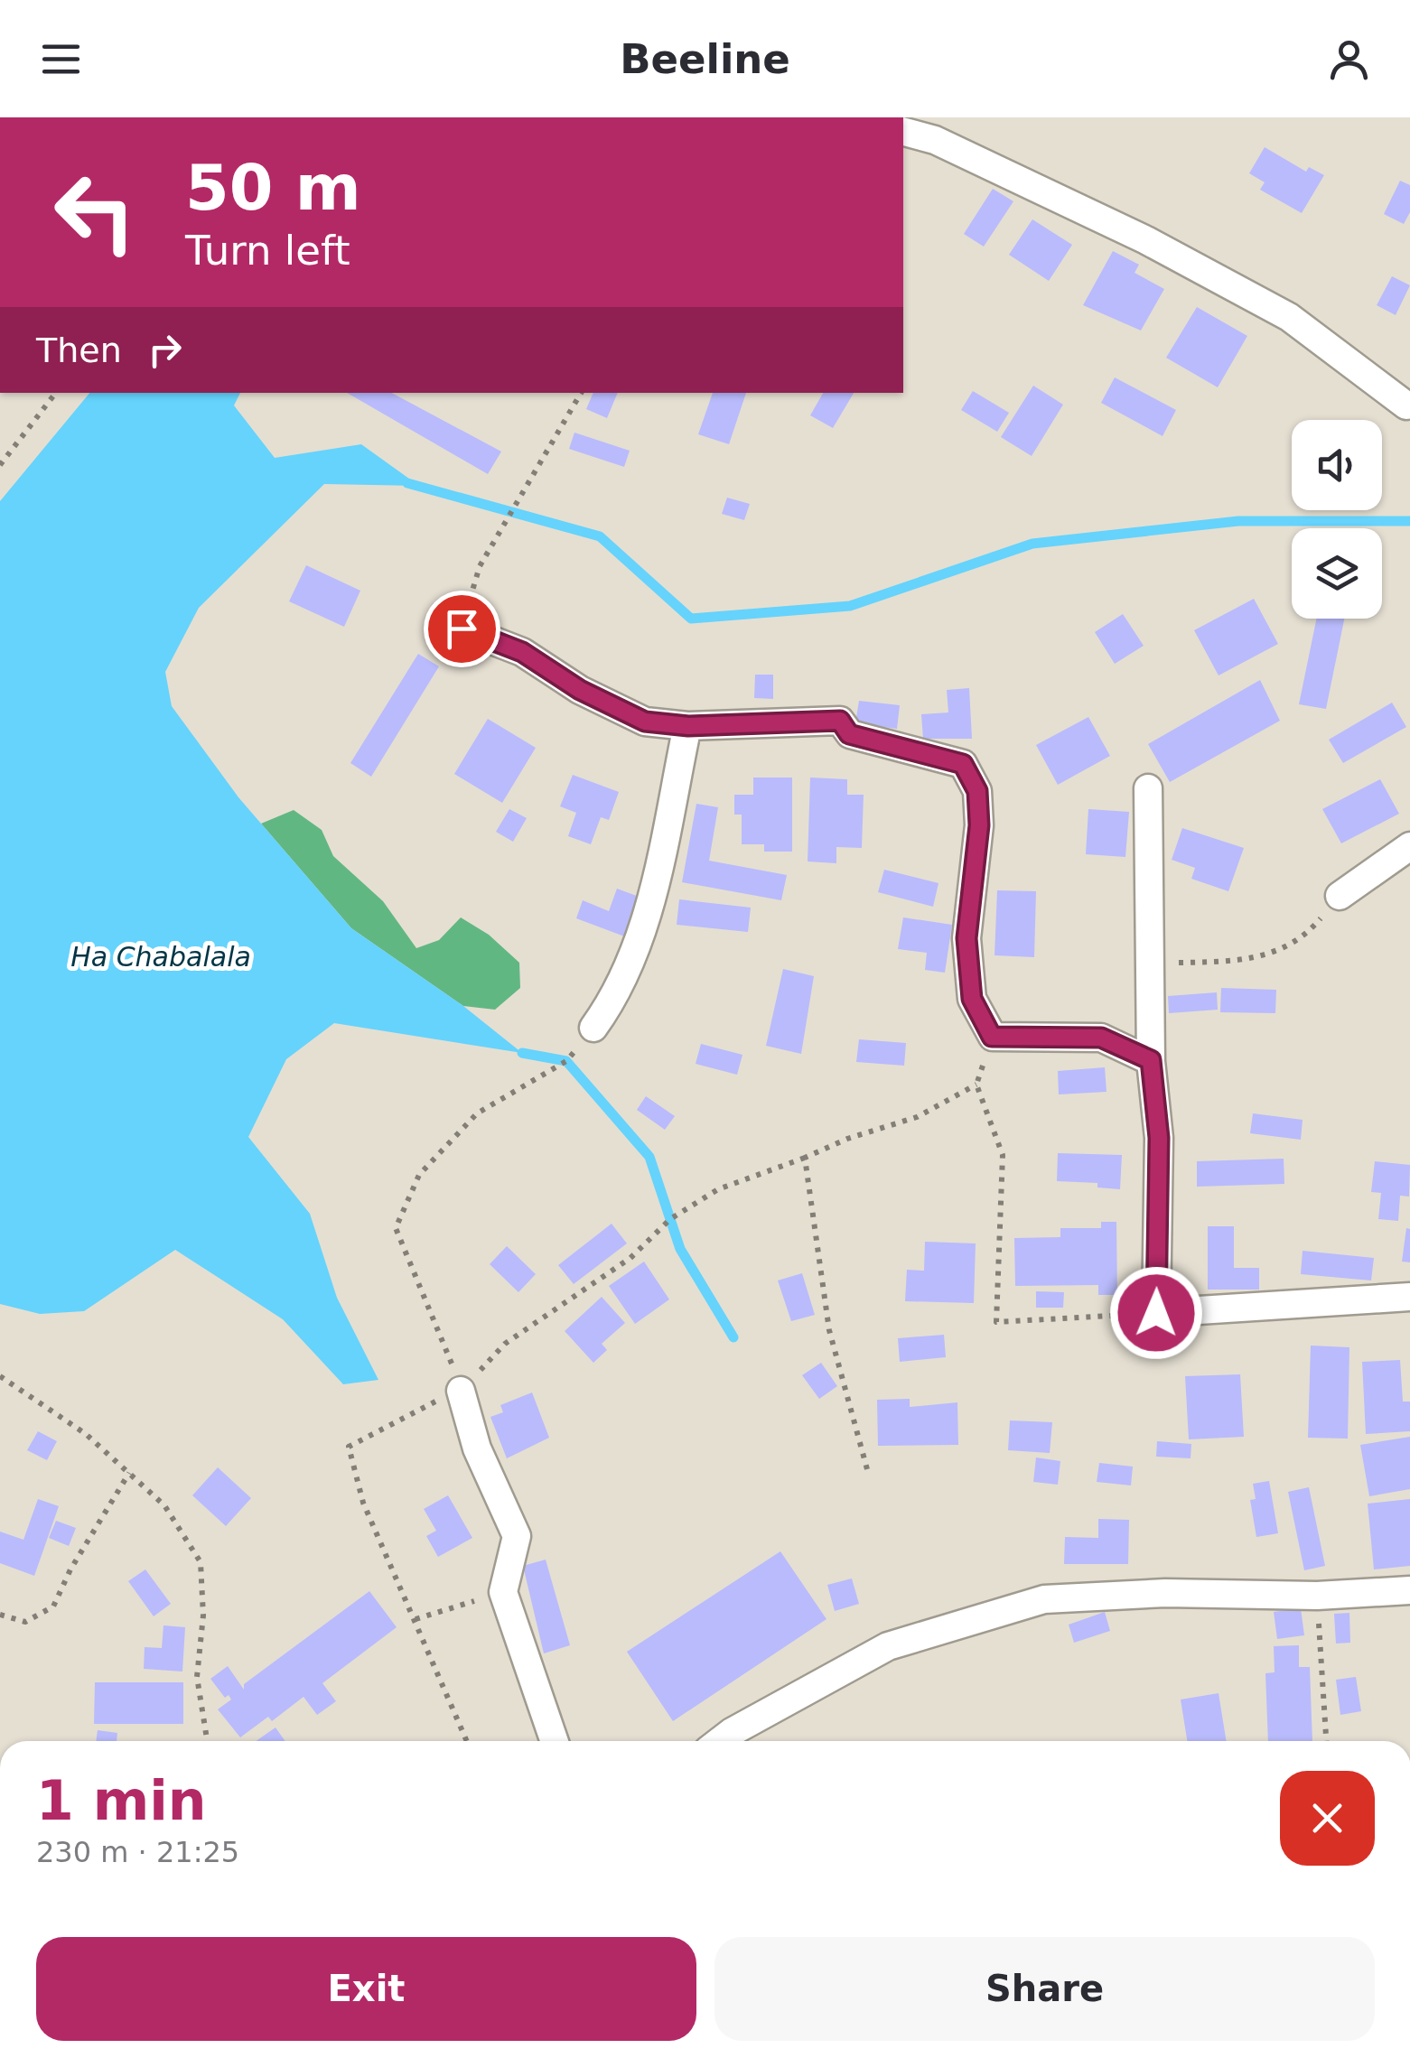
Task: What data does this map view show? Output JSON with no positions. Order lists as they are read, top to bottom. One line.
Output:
{"water":["Ha Chabalala"],"page":{"header":"Beeline","turn":["50 m","Turn left"],"then":"Then","heading":["1 min","230 m · 21:25"],"buttons":["Exit","Share"]}}
